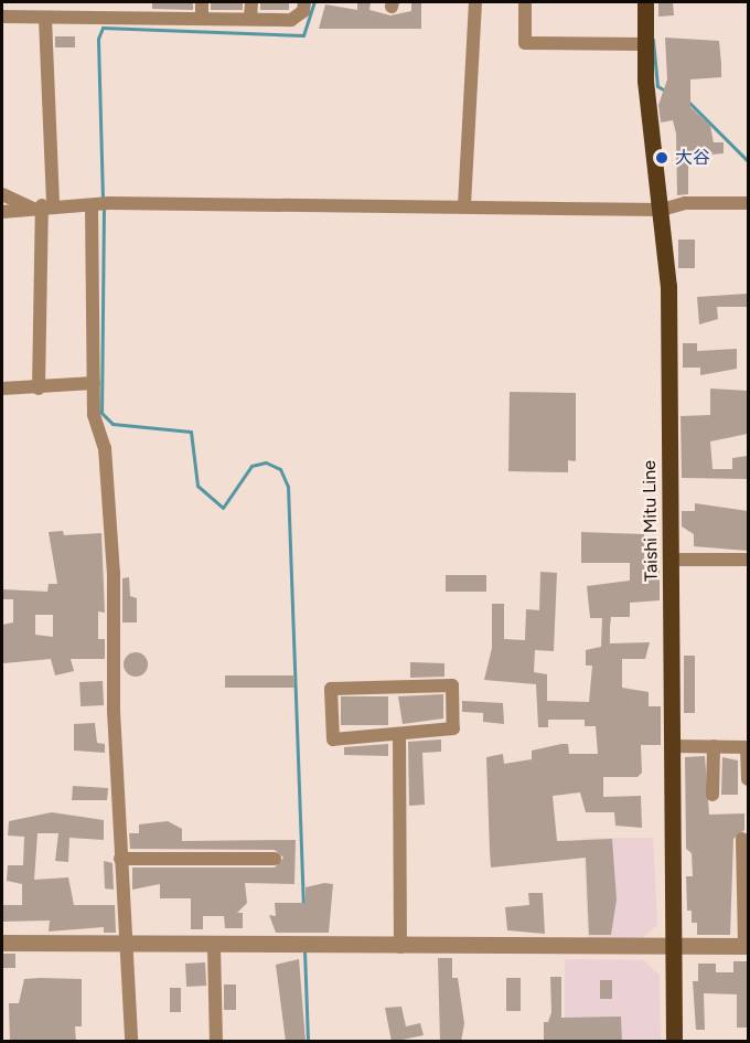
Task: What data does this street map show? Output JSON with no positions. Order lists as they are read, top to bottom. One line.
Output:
{"streets":{"main road":["Taishi Mitu Line"]},"places":["大谷"]}
